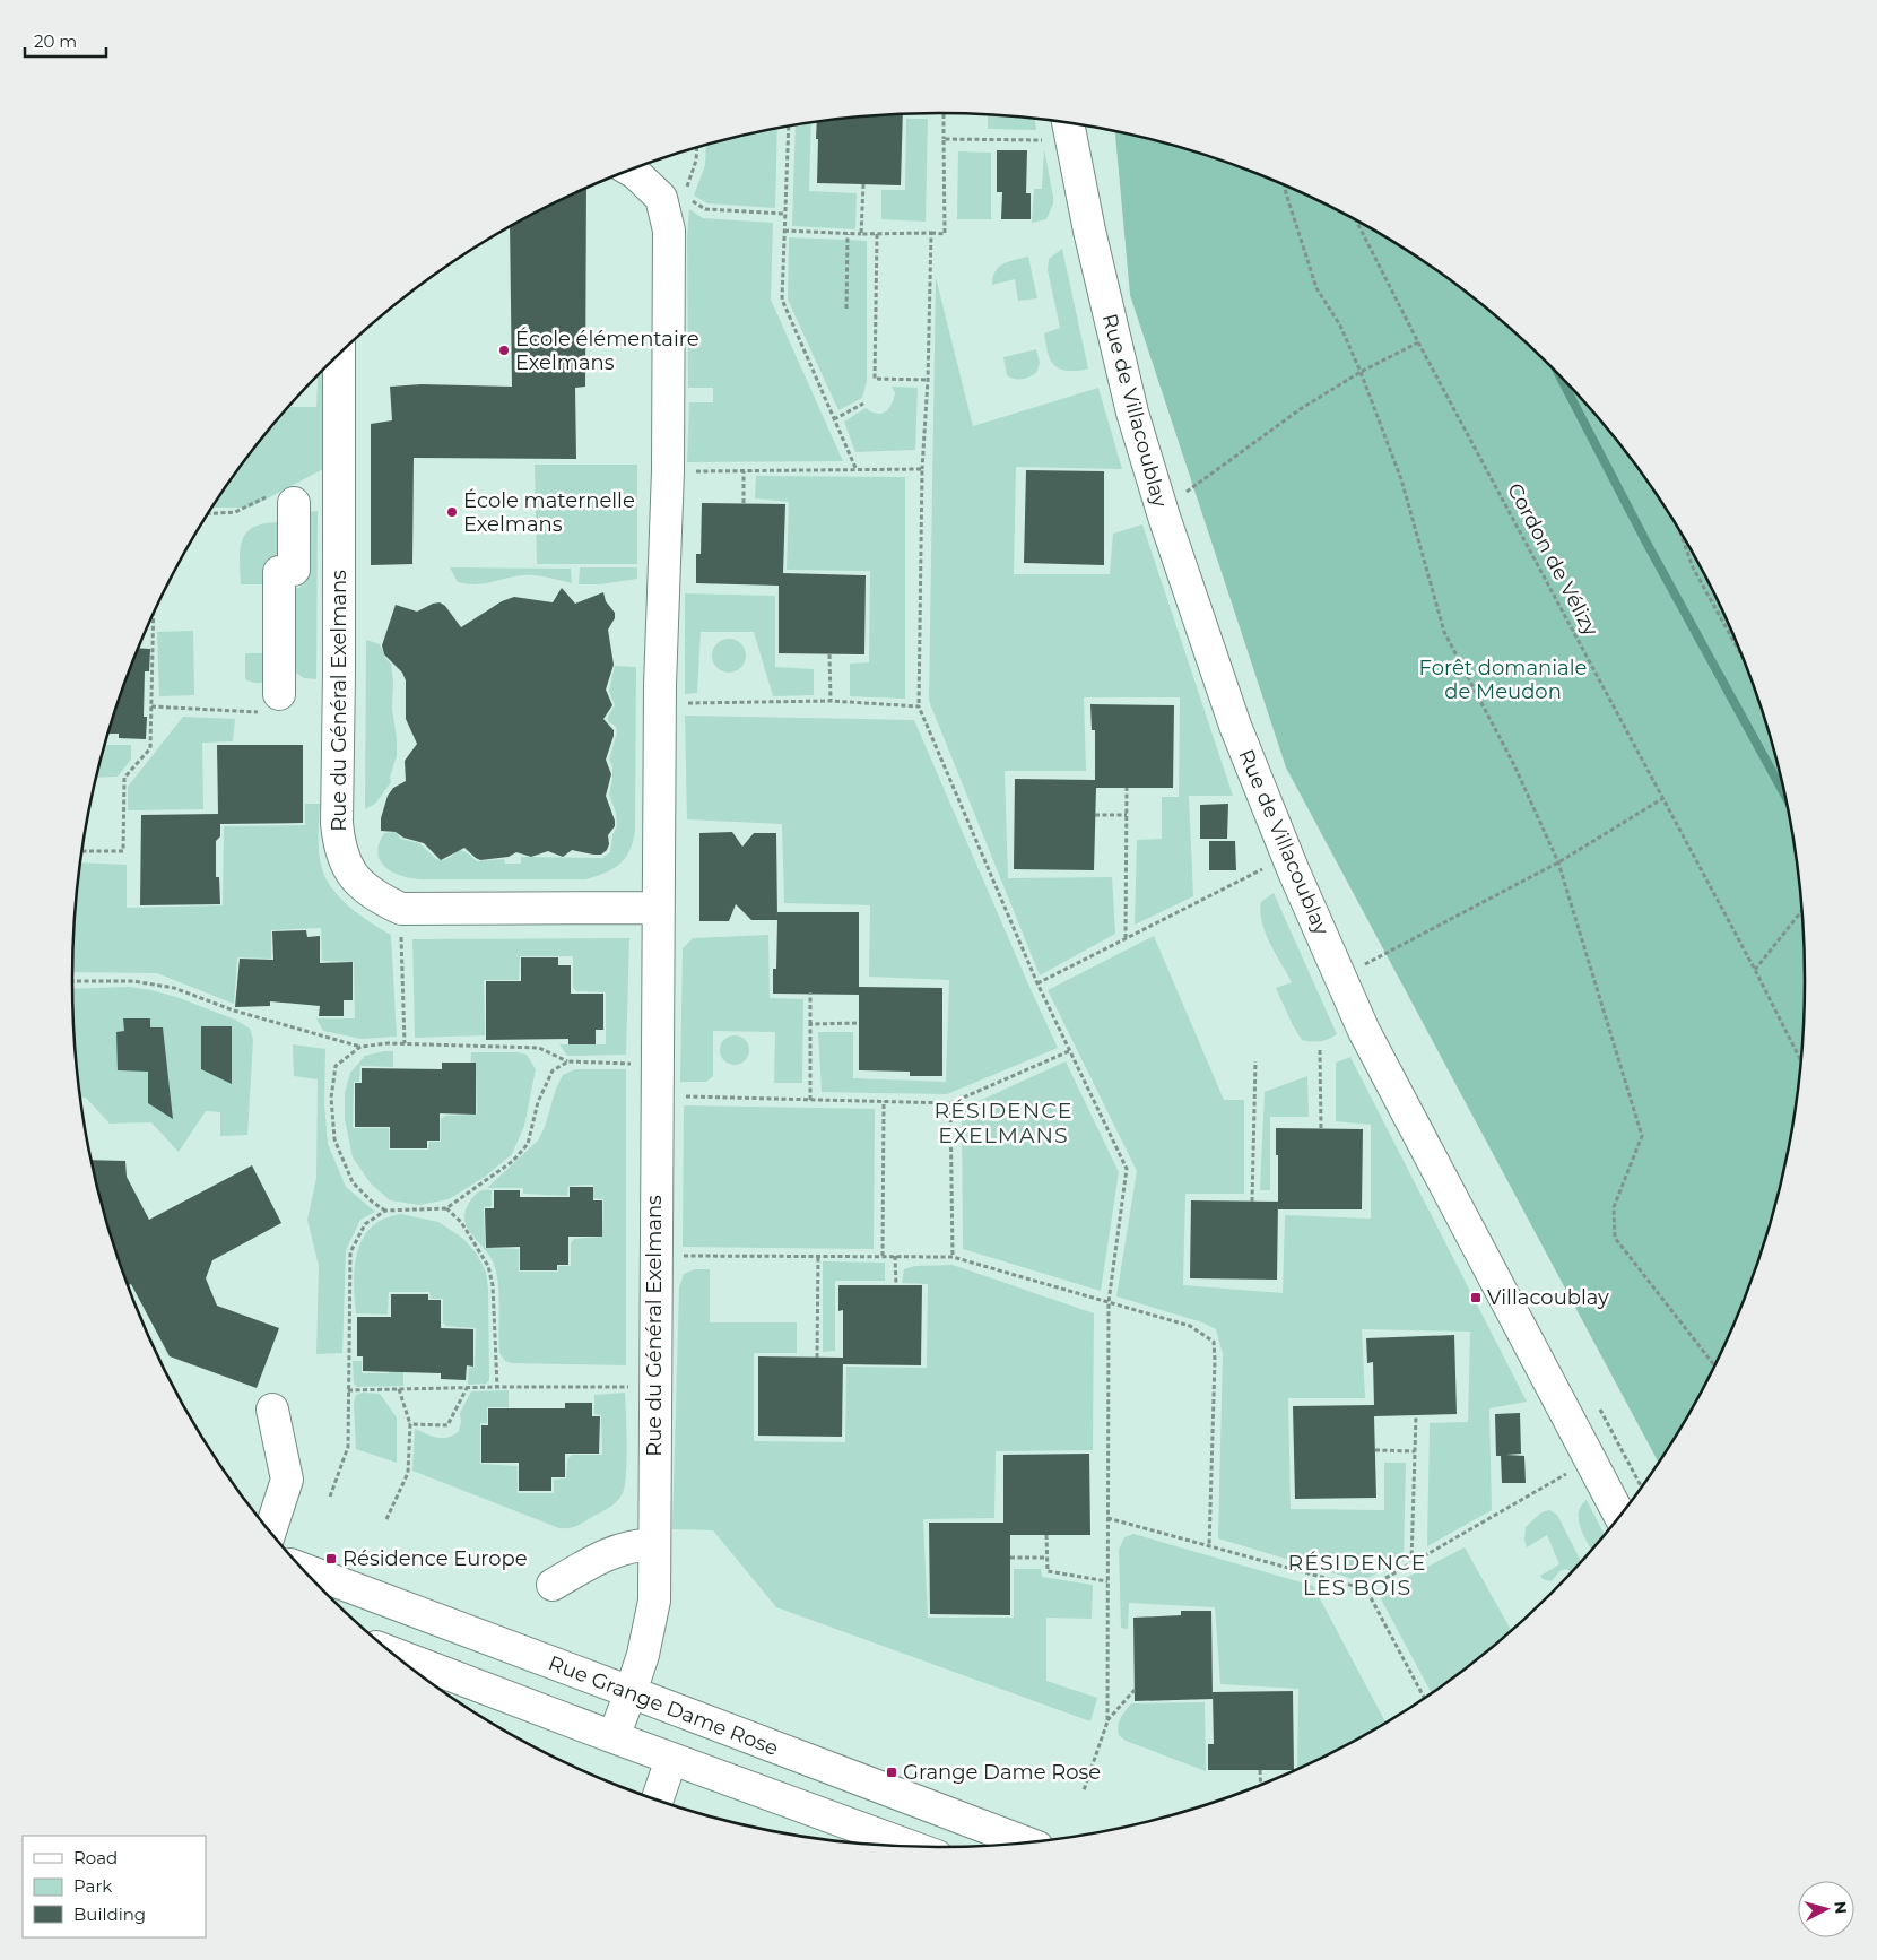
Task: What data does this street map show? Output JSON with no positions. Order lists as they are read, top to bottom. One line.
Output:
{"streets":{"street":["Rue de Villacoublay","Rue du Général Exelmans","Rue Grange Dame Rose"],"path":["Cordon de Vélizy"]},"crossings":[["Rue du Général Exelmans","Rue Grange Dame Rose"]],"districts":["RÉSIDENCE EXELMANS","RÉSIDENCE LES BOIS"],"parks":["Forêt domaniale de Meudon"],"places":{"other":["École élémentaire Exelmans","École maternelle Exelmans"],"transit":["Villacoublay","Résidence Europe","Grange Dame Rose"]},"legend":["Road","Park","Building"],"scale_bar":"20 m","north":"right"}
